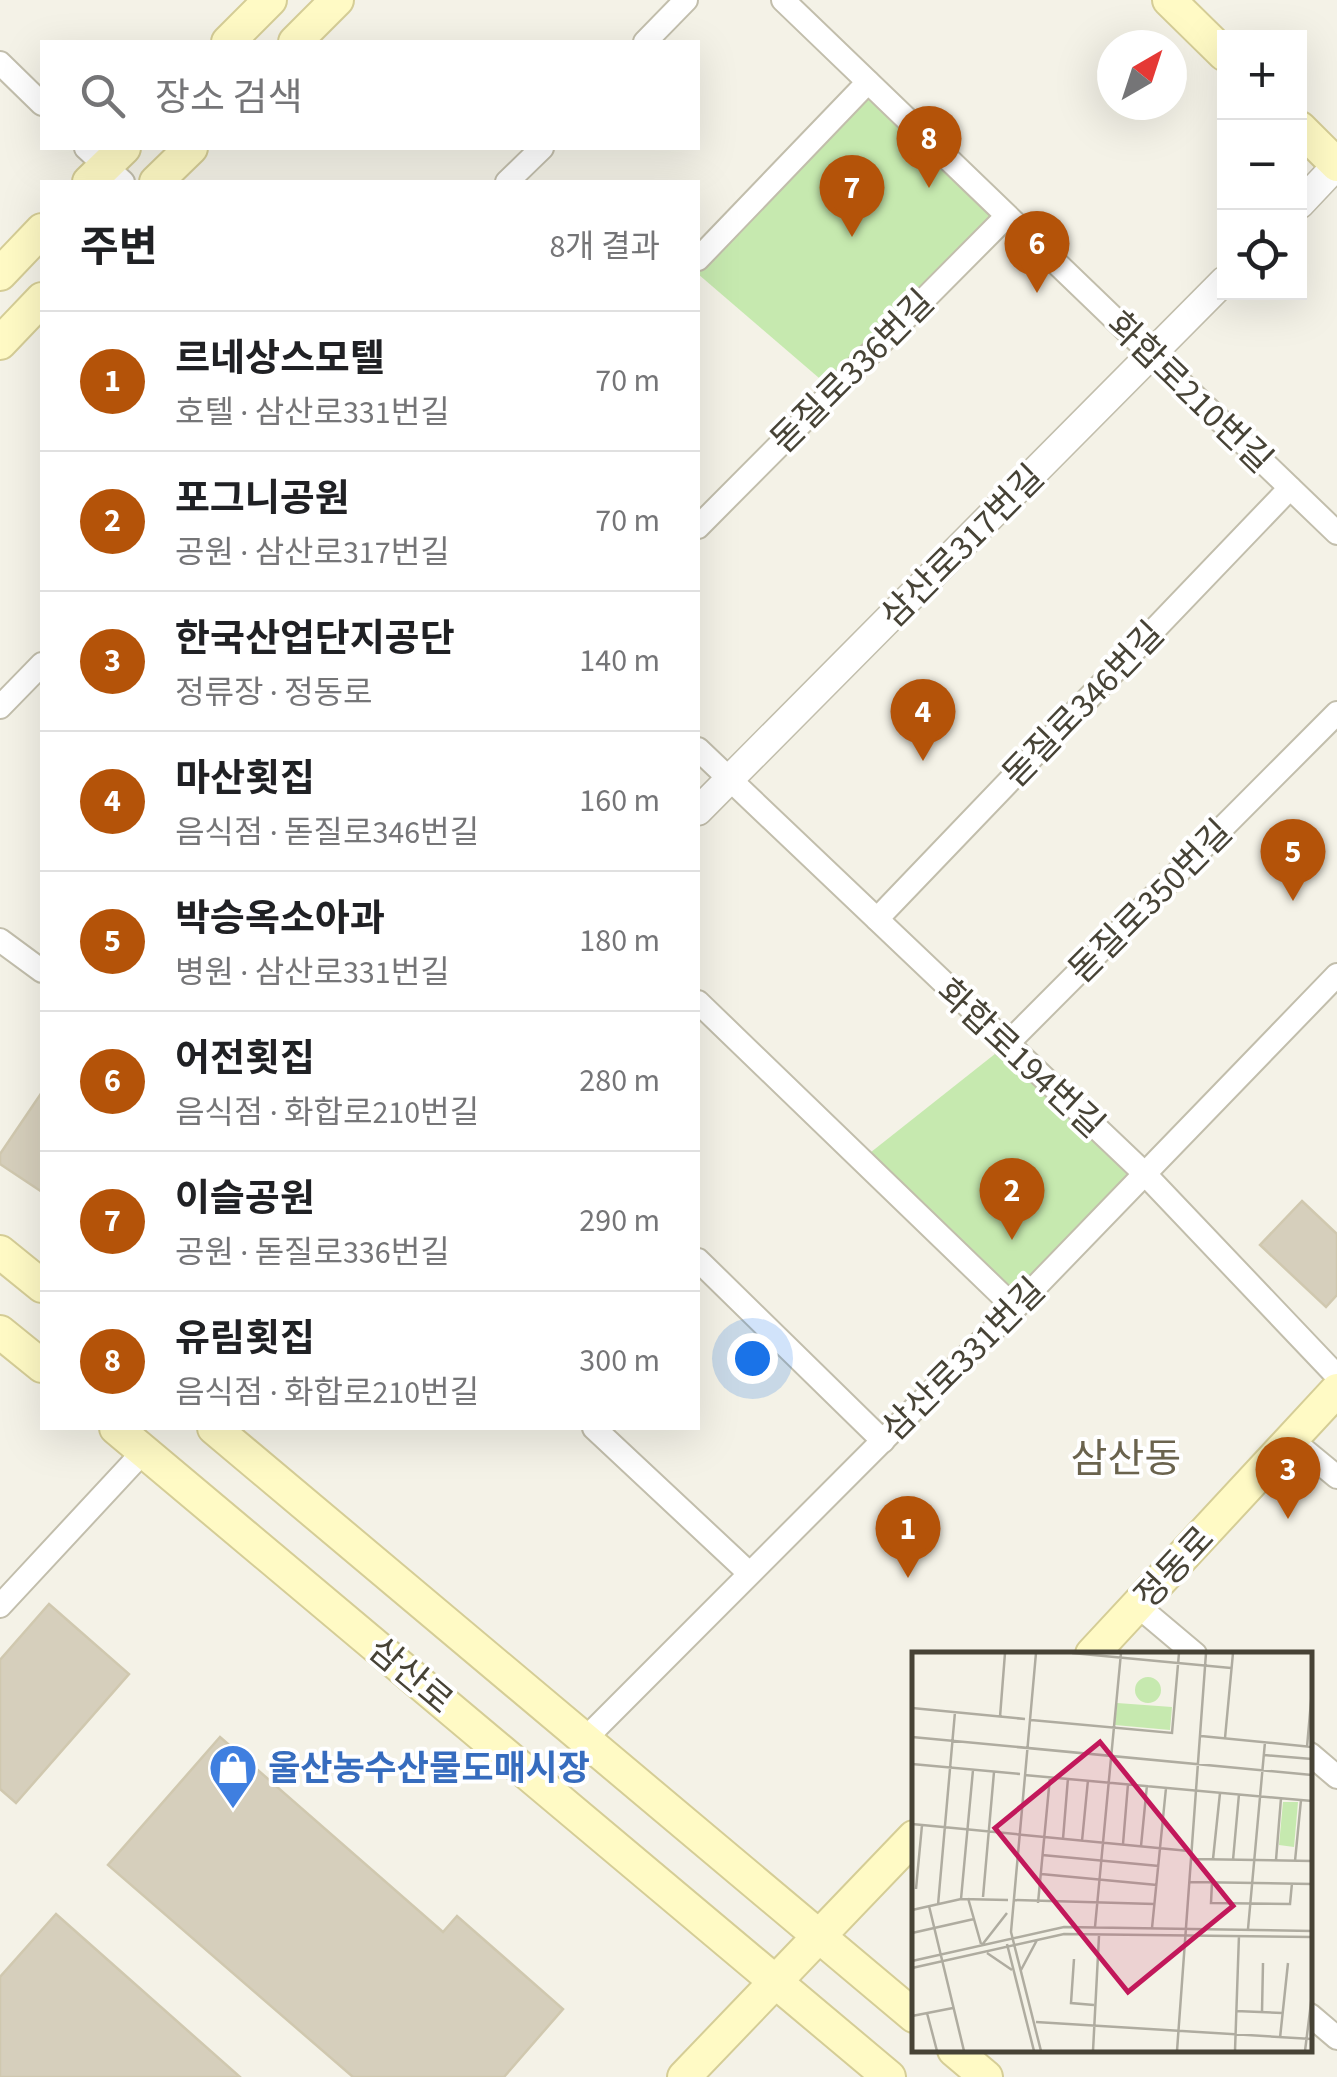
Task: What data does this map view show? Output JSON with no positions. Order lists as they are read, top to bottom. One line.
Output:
{"streets":{"main road":["정동로","삼산로"],"street":["돋질로336번길","화합로210번길","삼산로317번길","돋질로346번길","돋질로350번길","화합로194번길","삼산로331번길"]},"crossings":[["돋질로336번길","화합로210번길"],["화합로210번길","삼산로317번길"],["화합로210번길","돋질로346번길"],["삼산로317번길","화합로194번길"],["돋질로346번길","화합로194번길"],["돋질로350번길","화합로194번길"],["화합로194번길","삼산로331번길"],["삼산로331번길","삼산로"]],"districts":["삼산동"],"places":{"shop":["울산농수산물도매시장"]},"north":"top right","page":{"map_buttons":["+","−"],"search":"장소 검색","pins":["8","7","6","4","5","2","3","1"],"heading":["주변","8개 결과"],"list":[{"mark":"1","name":"르네상스모텔","note":"호텔 · 삼산로331번길","value":"70 m"},{"mark":"2","name":"포그니공원","note":"공원 · 삼산로317번길","value":"70 m"},{"mark":"3","name":"한국산업단지공단","note":"정류장 · 정동로","value":"140 m"},{"mark":"4","name":"마산횟집","note":"음식점 · 돋질로346번길","value":"160 m"},{"mark":"5","name":"박승옥소아과","note":"병원 · 삼산로331번길","value":"180 m"},{"mark":"6","name":"어전횟집","note":"음식점 · 화합로210번길","value":"280 m"},{"mark":"7","name":"이슬공원","note":"공원 · 돋질로336번길","value":"290 m"},{"mark":"8","name":"유림횟집","note":"음식점 · 화합로210번길","value":"300 m"}]}}
